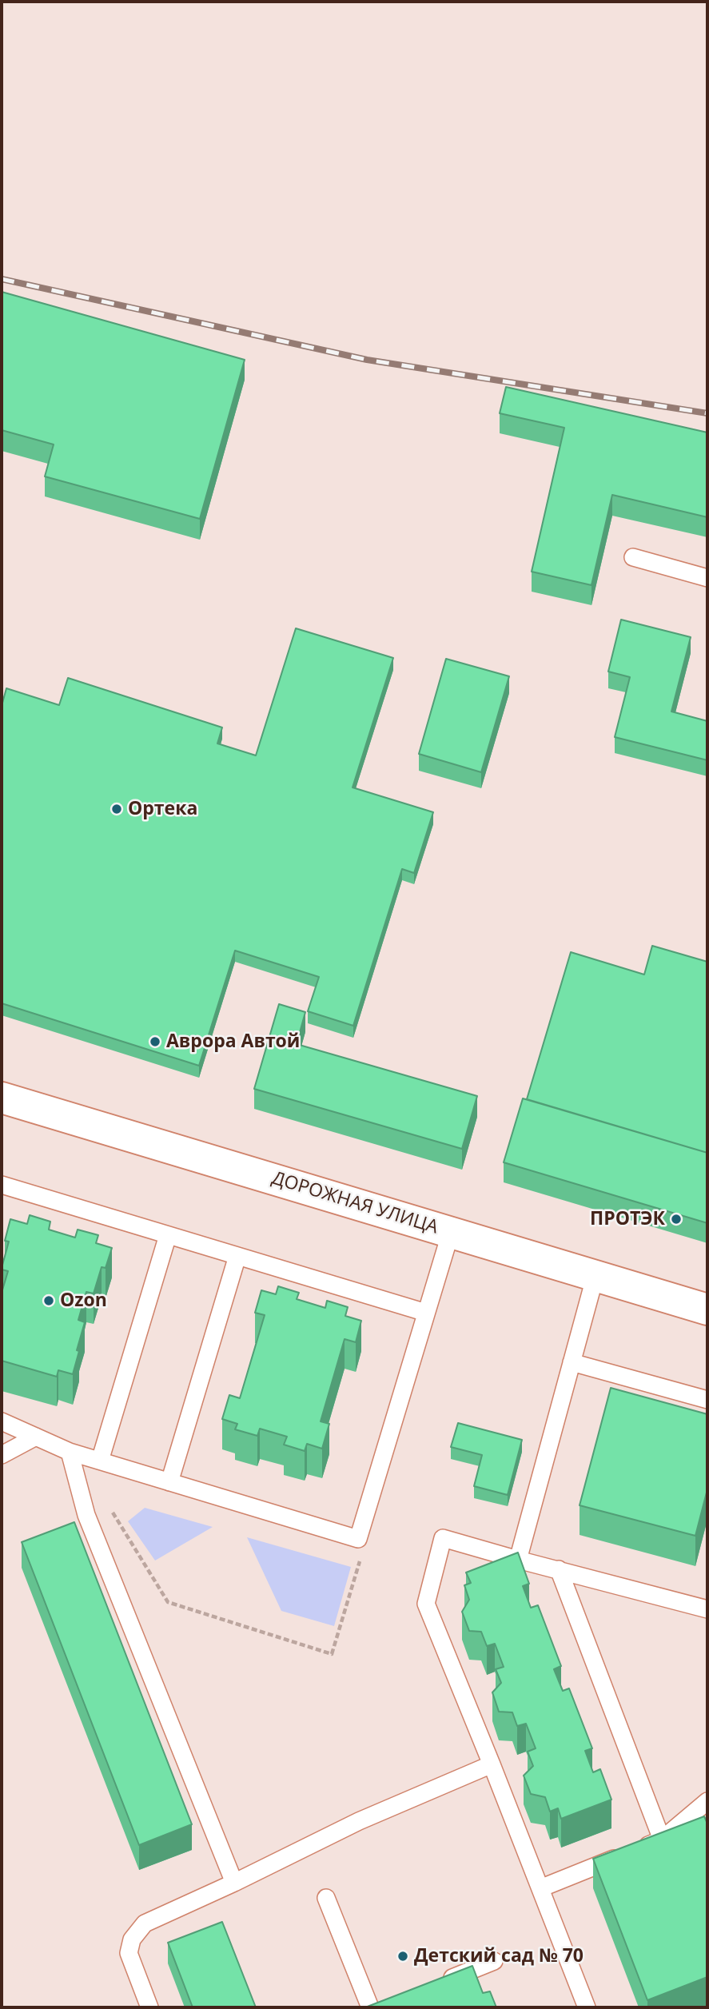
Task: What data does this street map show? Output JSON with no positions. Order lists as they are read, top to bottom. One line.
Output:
{"streets":{"street":["ДОРОЖНАЯ УЛИЦА"]},"places":["Ортека","Аврора Автой","ПРОТЭК","Ozon","Детский сад № 70"]}
